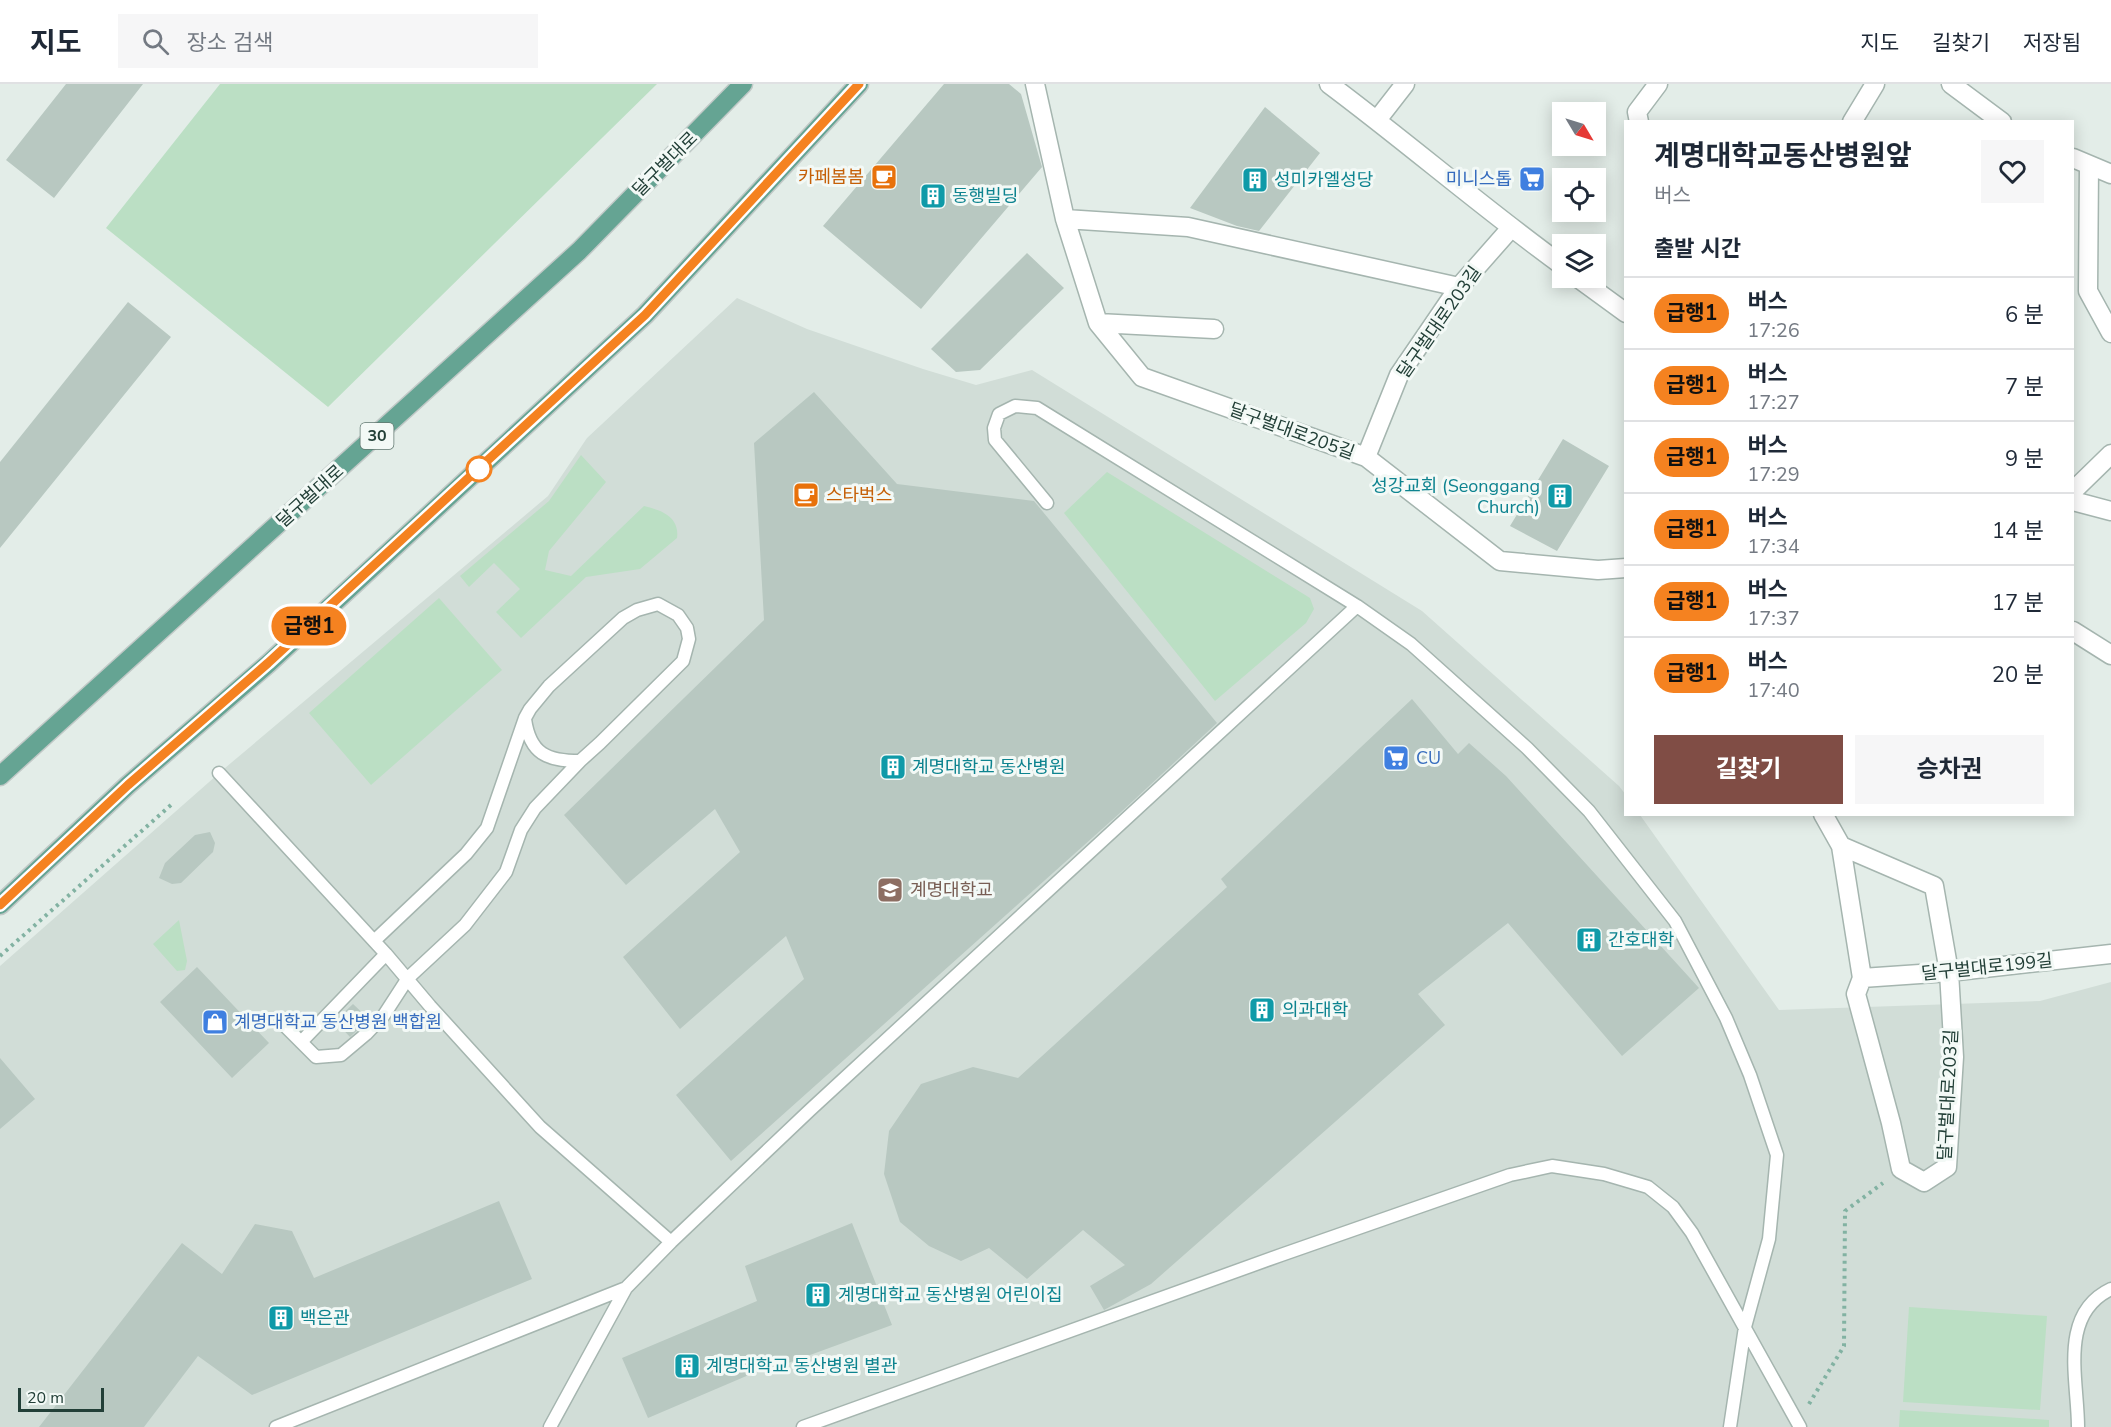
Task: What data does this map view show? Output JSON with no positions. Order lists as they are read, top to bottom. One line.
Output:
{"streets":{"main road":["달구벌대로","30"],"street":["달구벌대로203길","달구벌대로205길","달구벌대로199길"]},"crossings":[["달구벌대로203길","달구벌대로205길"],["달구벌대로203길","달구벌대로199길"]],"places":{"cafe":["카페봄봄","스타벅스"],"supermarket":["미니스톱","CU"],"building":["성미카엘성당","동행빌딩","성강교회 (Seonggang Church)","계명대학교 동산병원","간호대학","의과대학","계명대학교 동산병원 어린이집","백은관","계명대학교 동산병원 별관"],"school or university":["계명대학교"],"shop":["계명대학교 동산병원 백합원"]},"lines":["bus line 급행1"],"scale_bar":"20 m","north":"bottom right","page":{"header":"지도","search":"장소 검색","nav":["지도","길찾기","저장됨"],"on_map":"급행1","heading":[["계명대학교동산병원앞","버스"],"출발 시간"],"list":[{"mark":"급행1","name":"버스","note":"17:26","value":"6 분"},{"mark":"급행1","name":"버스","note":"17:27","value":"7 분"},{"mark":"급행1","name":"버스","note":"17:29","value":"9 분"},{"mark":"급행1","name":"버스","note":"17:34","value":"14 분"},{"mark":"급행1","name":"버스","note":"17:37","value":"17 분"},{"mark":"급행1","name":"버스","note":"17:40","value":"20 분"}],"buttons":["길찾기","승차권"],"scale":"20 m"}}
